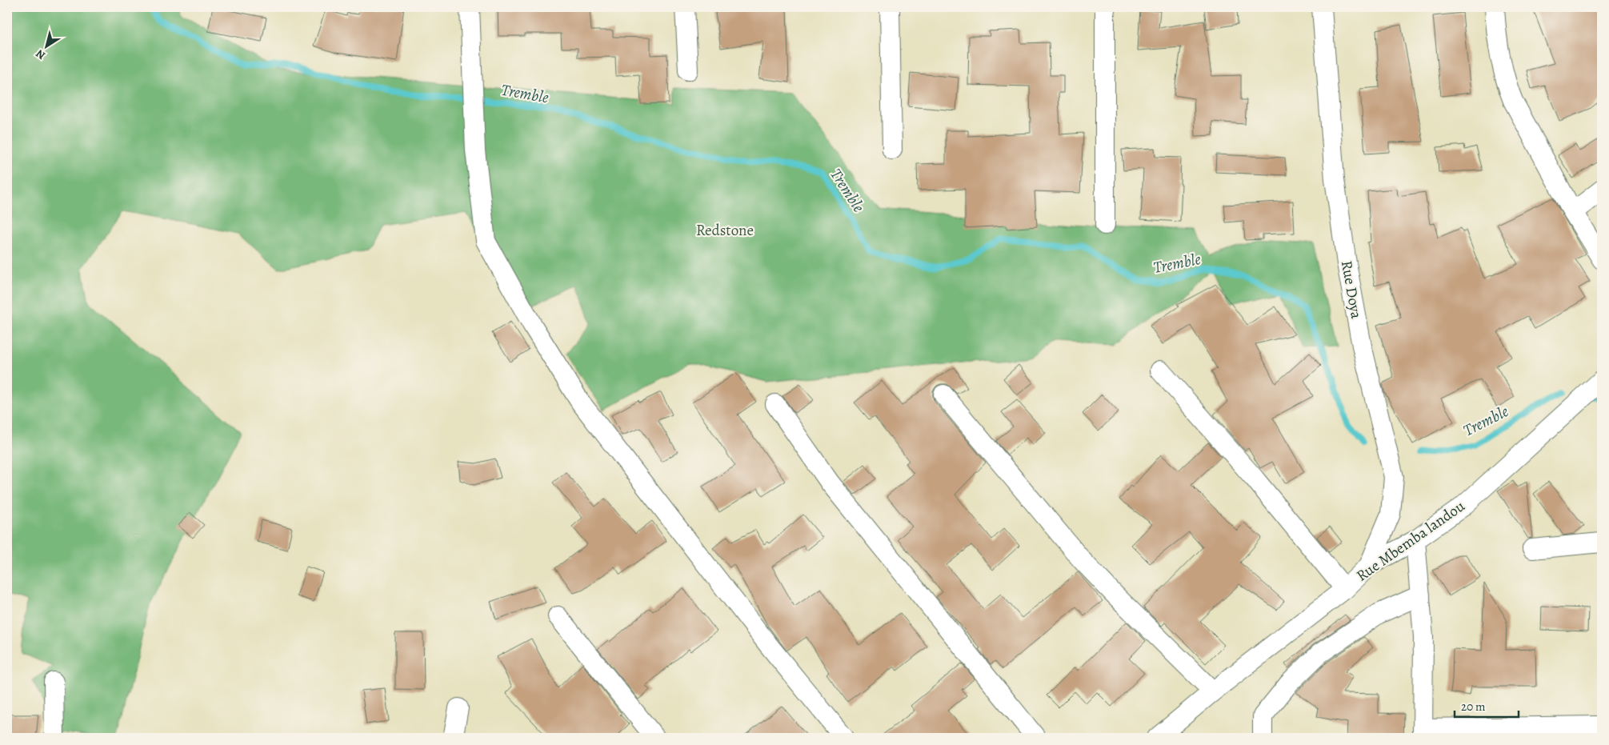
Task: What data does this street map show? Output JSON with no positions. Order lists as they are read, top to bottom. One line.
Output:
{"streets":{"street":["Rue Doya","Rue Mbemba landou"]},"crossings":[["Rue Doya","Rue Mbemba landou"]],"water":["Tremble"],"parks":["Redstone"],"scale_bar":"20 m","north":"bottom left"}
